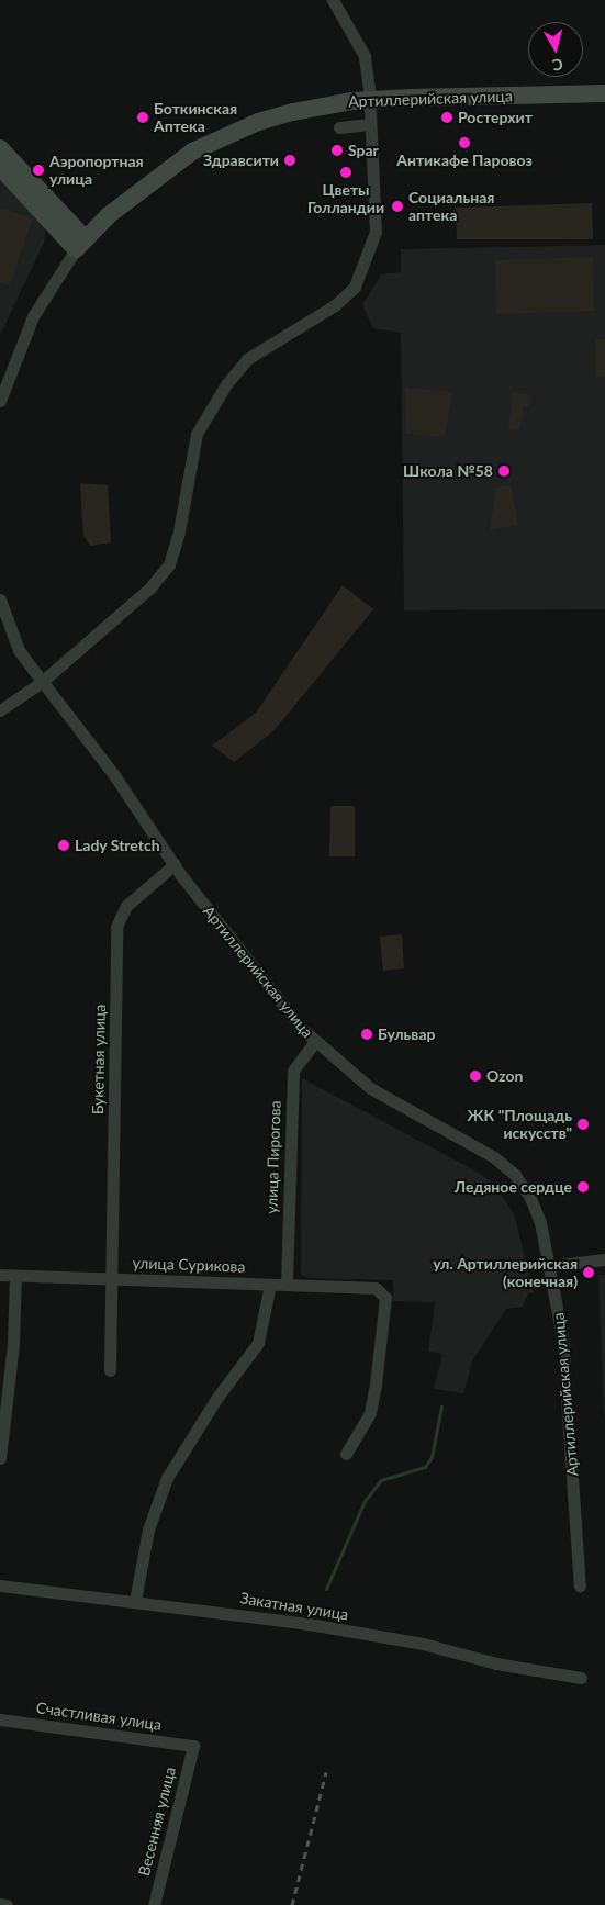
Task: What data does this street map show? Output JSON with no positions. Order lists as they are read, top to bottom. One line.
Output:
{"streets":{"main road":["Артиллерийская улица"],"street":["Букетная улица","улица Пирогова","улица Сурикова","Закатная улица","Счастливая улица","Весенняя улица"]},"crossings":[["Артиллерийская улица","Букетная улица"],["Артиллерийская улица","улица Пирогова"],["Букетная улица","улица Сурикова"],["улица Пирогова","улица Сурикова"],["Счастливая улица","Весенняя улица"]],"places":["Боткинская Аптека","Ростерхит","Антикафе Паровоз","Spar","Здравсити","Аэропортная улица","Цветы Голландии","Социальная аптека","Школа №58","Lady Stretch","Бульвар","Ozon","ЖК \"Площадь искусств\"","Ледяное сердце","ул. Артиллерийская (конечная)"],"north":"bottom"}
